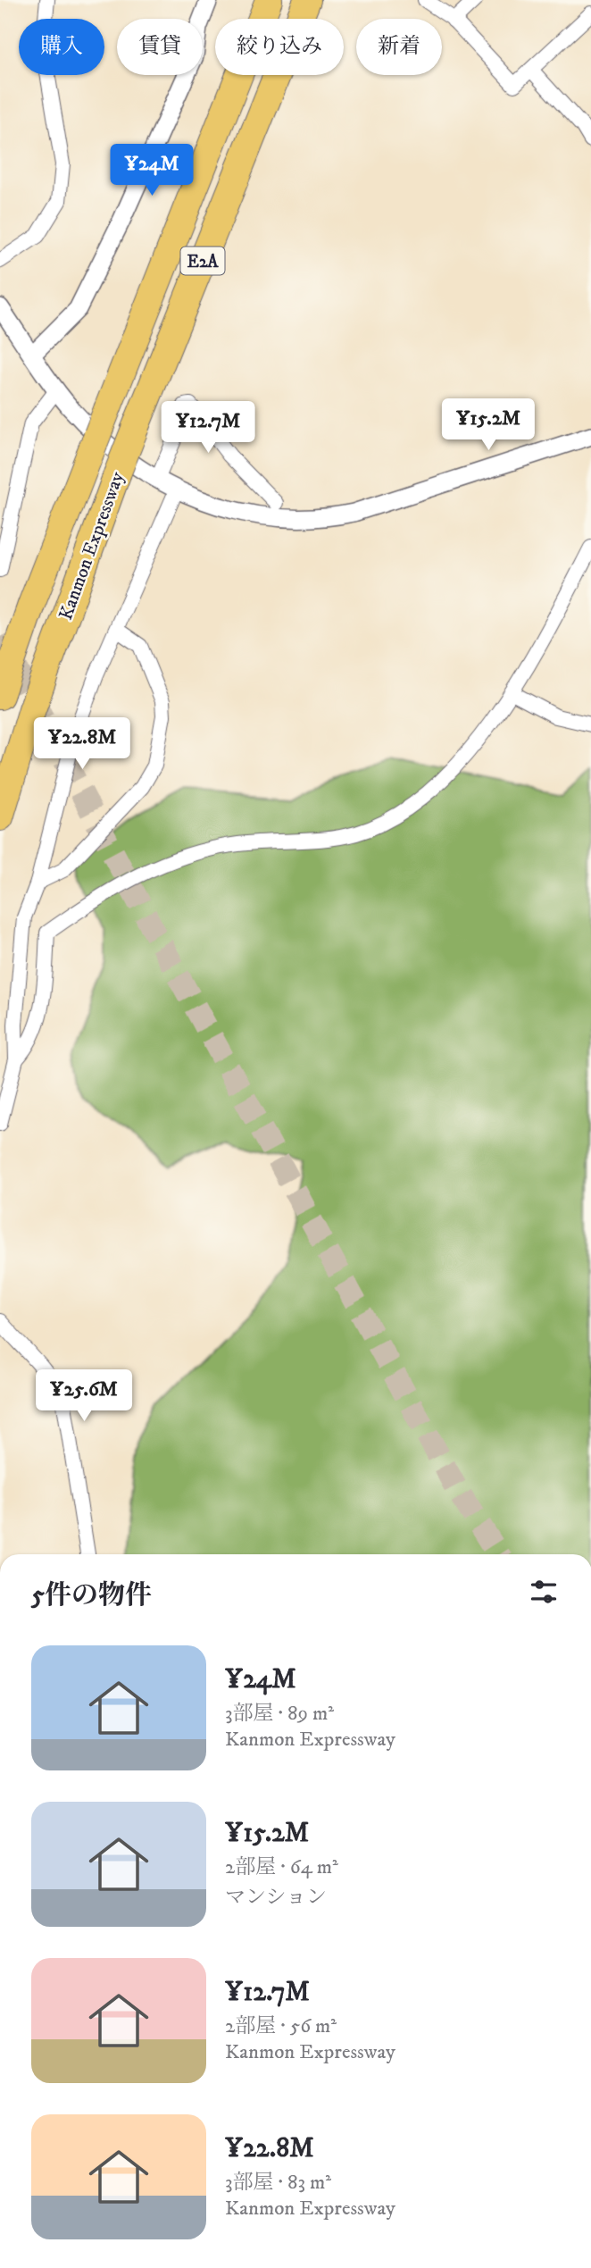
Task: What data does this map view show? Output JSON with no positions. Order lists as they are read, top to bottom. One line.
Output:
{"streets":{"highway":["E2A","Kanmon Expressway"]},"page":{"chip":["購入","賃貸","絞り込み","新着"],"price":["¥24M","¥15.2M","¥12.7M","¥22.8M","¥25.6M"],"heading":"5件の物件","list":[{"name":"¥24M","note":"3部屋 · 89 m² · Kanmon Expressway"},{"name":"¥15.2M","note":"2部屋 · 64 m² · マンション"},{"name":"¥12.7M","note":"2部屋 · 56 m² · Kanmon Expressway"},{"name":"¥22.8M","note":"3部屋 · 83 m² · Kanmon Expressway"}]}}
